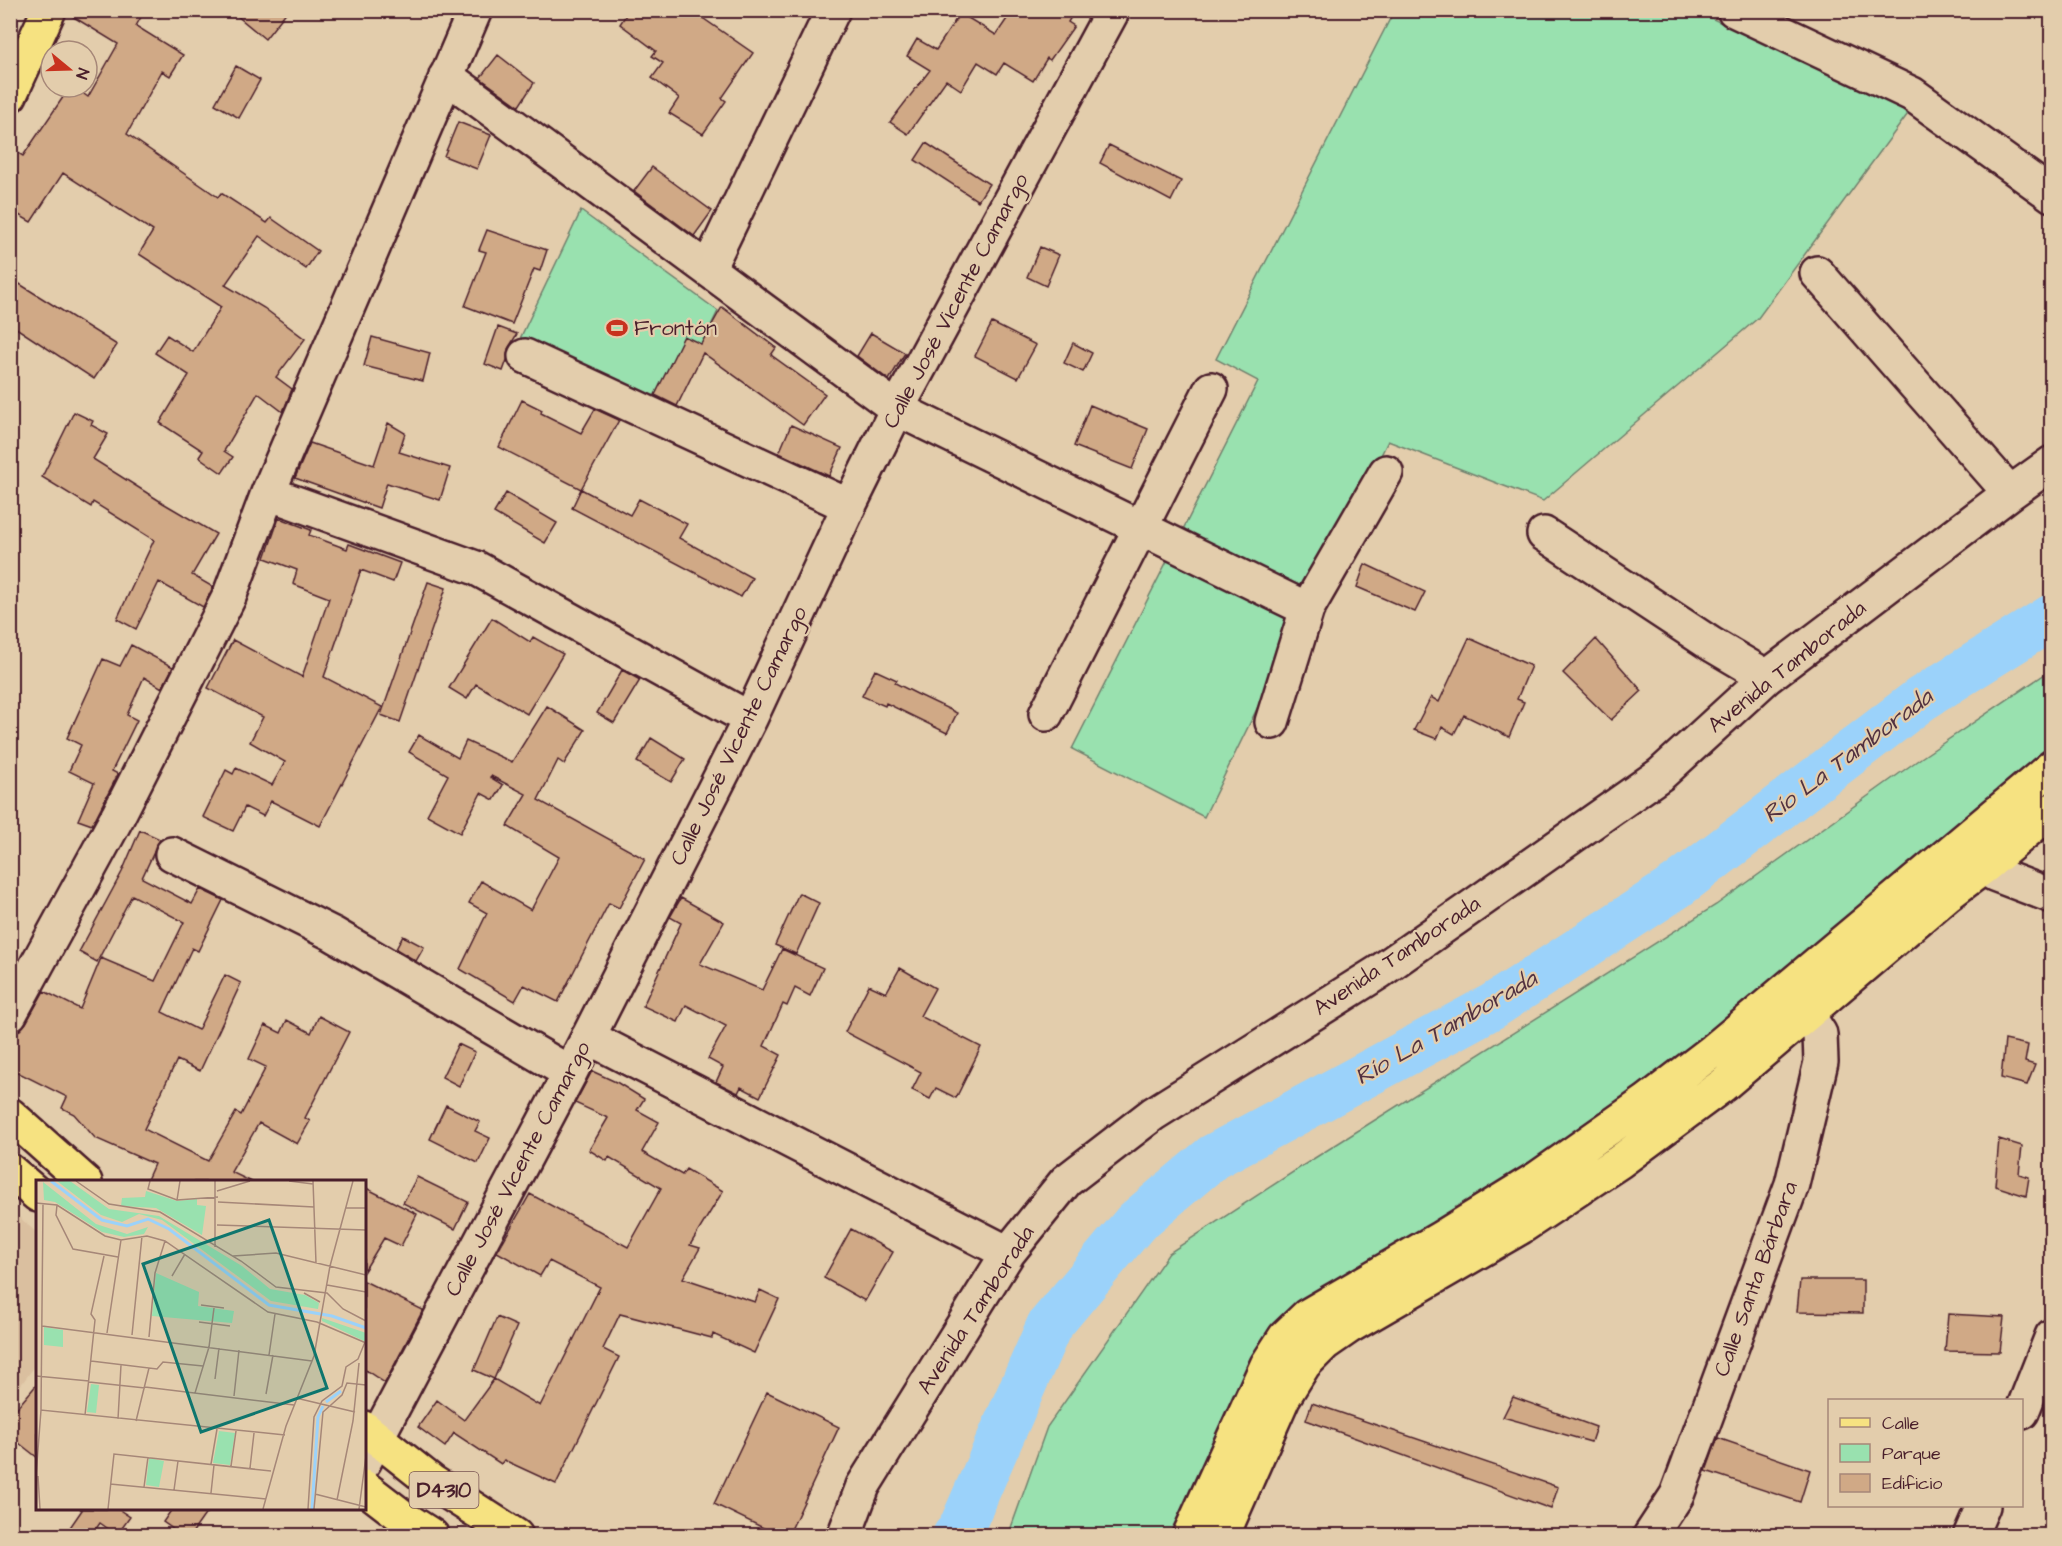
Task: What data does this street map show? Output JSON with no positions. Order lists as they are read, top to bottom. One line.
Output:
{"streets":{"main road":["D4310"],"street":["Calle José Vicente Camargo","Avenida Tamborada","Calle Santa Bárbara"]},"crossings":[["Calle José Vicente Camargo","D4310"]],"water":["Río La Tamborada"],"places":{"sports":["Frontón"]},"legend":["Calle","Parque","Edificio"],"north":"right"}
